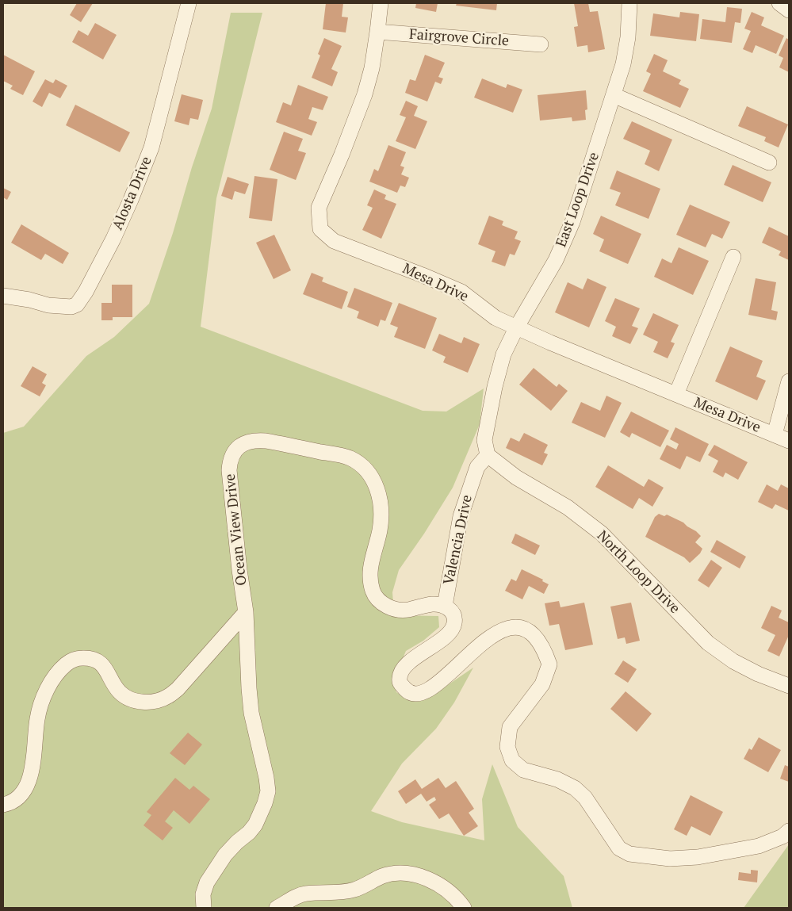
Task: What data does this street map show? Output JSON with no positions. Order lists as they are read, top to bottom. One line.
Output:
{"streets":{"street":["Fairgrove Circle","Alosta Drive","East Loop Drive","Mesa Drive","Ocean View Drive","Valencia Drive","North Loop Drive"]},"crossings":[["Fairgrove Circle","Mesa Drive"],["East Loop Drive","Mesa Drive"],["East Loop Drive","Valencia Drive"],["East Loop Drive","North Loop Drive"],["Ocean View Drive","Valencia Drive"],["Valencia Drive","North Loop Drive"]]}
